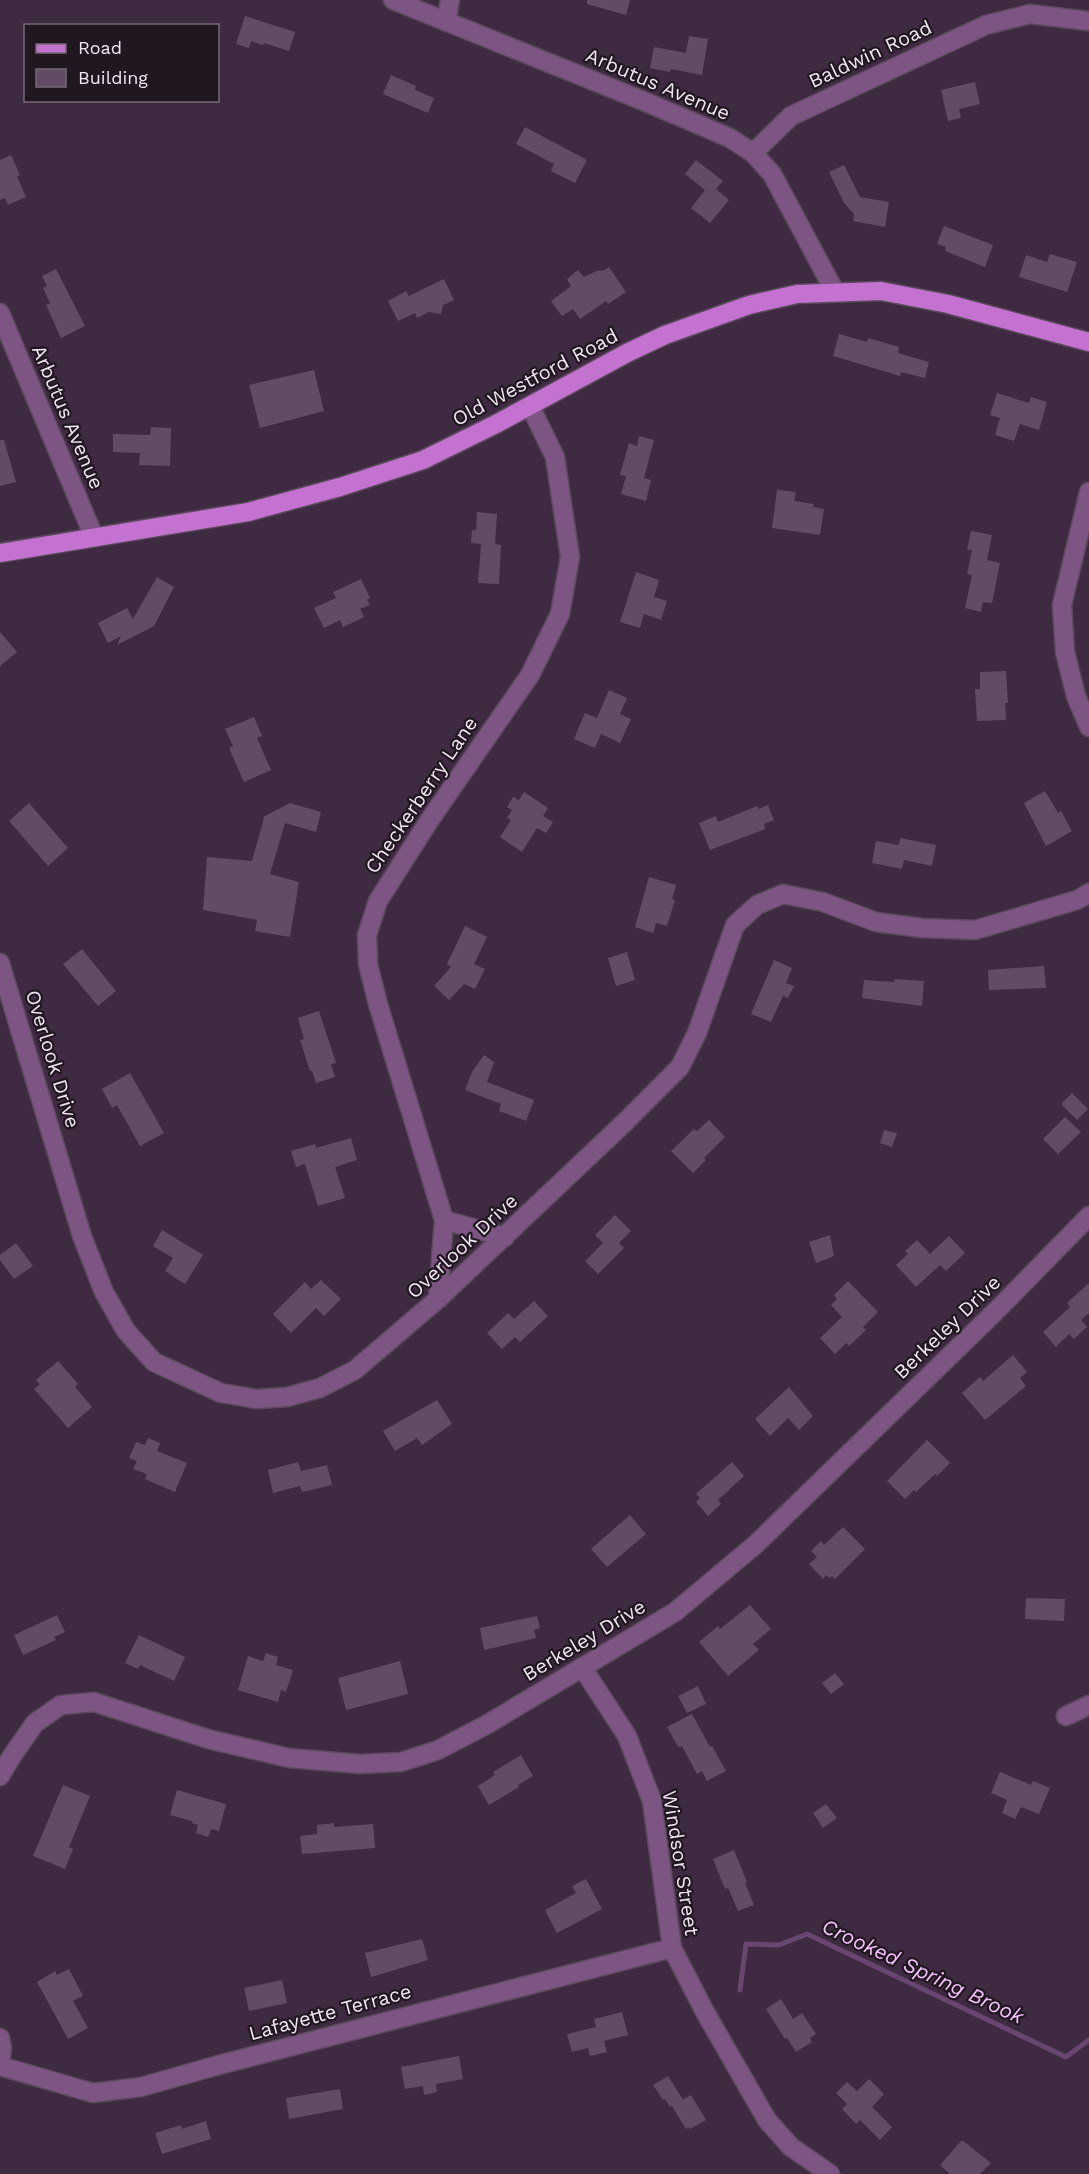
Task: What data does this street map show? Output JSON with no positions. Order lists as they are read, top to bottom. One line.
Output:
{"streets":{"main road":["Old Westford Road"],"street":["Baldwin Road","Arbutus Avenue","Checkerberry Lane","Overlook Drive","Berkeley Drive","Windsor Street","Lafayette Terrace"]},"crossings":[["Baldwin Road","Arbutus Avenue"],["Arbutus Avenue","Old Westford Road"],["Old Westford Road","Checkerberry Lane"],["Checkerberry Lane","Overlook Drive"],["Berkeley Drive","Windsor Street"],["Windsor Street","Lafayette Terrace"]],"water":["Crooked Spring Brook"],"legend":["Road","Building"]}
